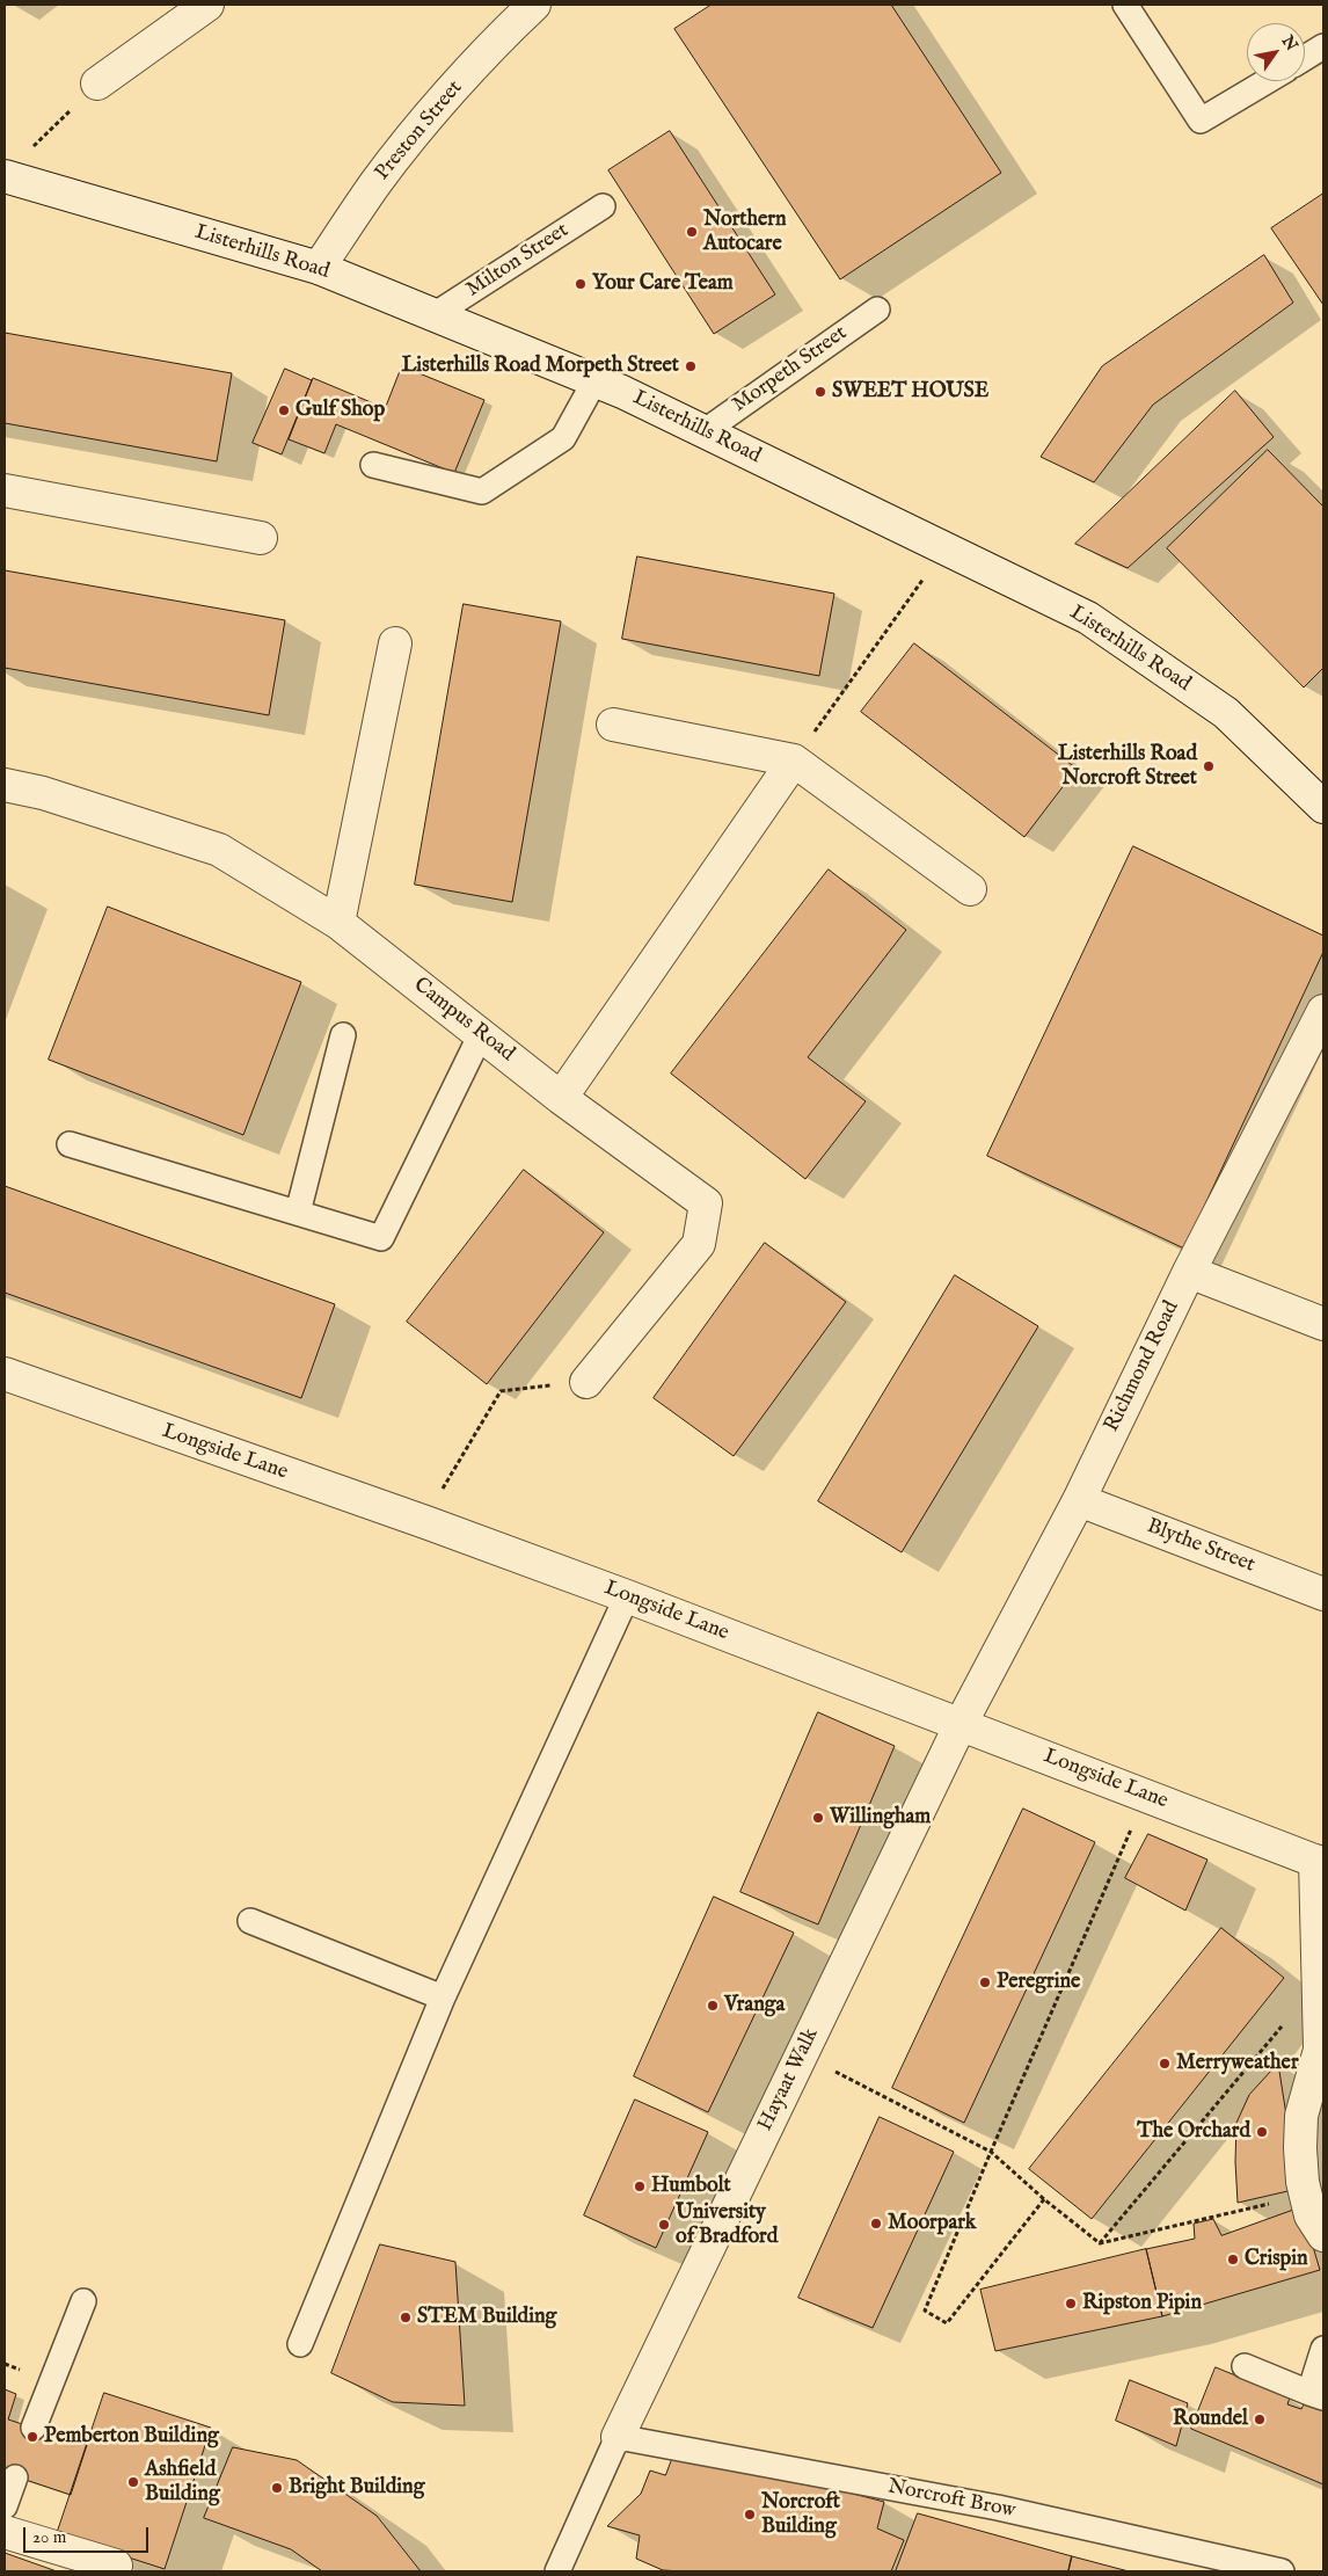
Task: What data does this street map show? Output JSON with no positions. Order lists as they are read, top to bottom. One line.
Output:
{"streets":{"street":["Preston Street","Listerhills Road","Campus Road","Richmond Road","Longside Lane","Blythe Street","Hayaat Walk"],"lane":["Milton Street","Morpeth Street","Norcroft Brow"]},"crossings":[["Preston Street","Listerhills Road"],["Listerhills Road","Milton Street"],["Listerhills Road","Morpeth Street"],["Richmond Road","Longside Lane"],["Richmond Road","Blythe Street"],["Richmond Road","Hayaat Walk"],["Longside Lane","Hayaat Walk"],["Hayaat Walk","Norcroft Brow"]],"places":["Northern Autocare","Your Care Team","Listerhills Road Morpeth Street","SWEET HOUSE","Gulf Shop","Listerhills Road Norcroft Street","Willingham","Peregrine","Vranga","Merryweather","The Orchard","Humbolt","Moorpark","University of Bradford","Crispin","Ripston Pipin","STEM Building","Roundel","Pemberton Building","Ashfield Building","Bright Building","Norcroft Building"],"scale_bar":"20 m","north":"top right"}
